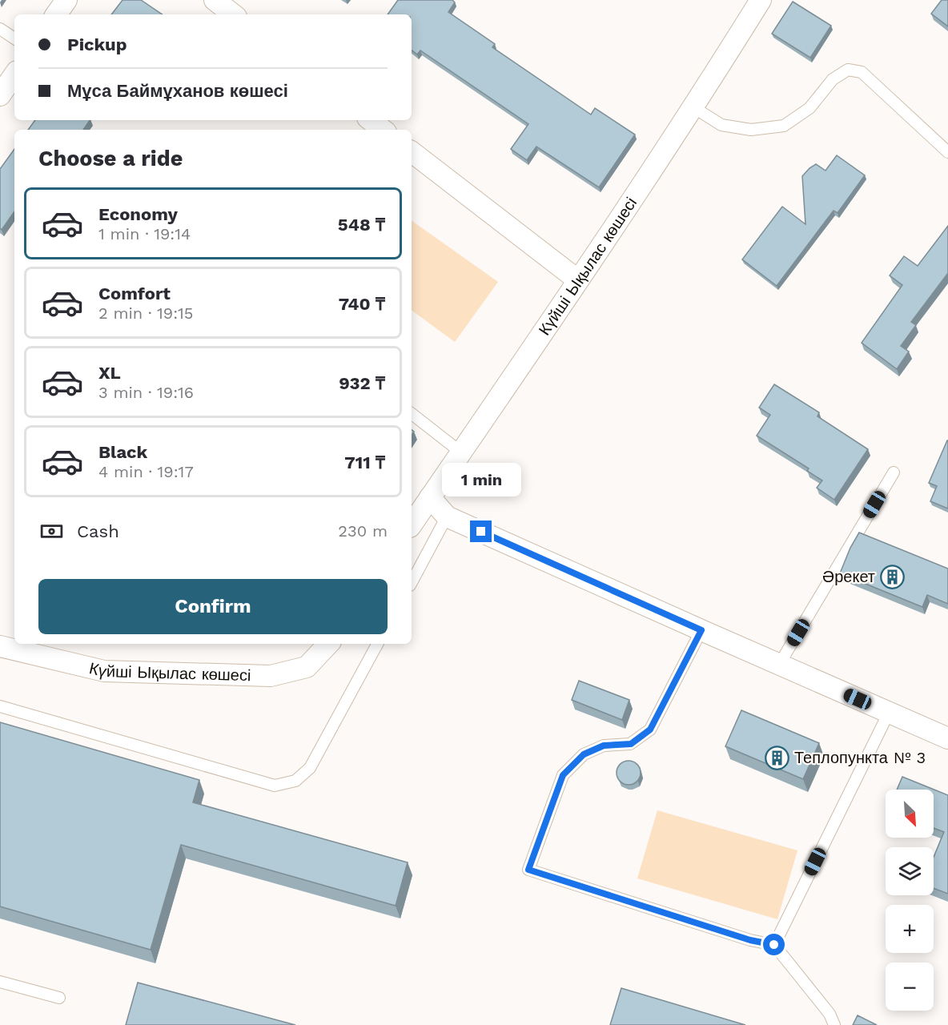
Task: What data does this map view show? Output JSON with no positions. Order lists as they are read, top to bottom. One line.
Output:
{"streets":{"street":["Күйші Ықылас көшесі"]},"places":{"building":["Әрекет","Теплопункта № 3"]},"north":"bottom right","page":{"banner":["Pickup","Мұса Баймұханов көшесі"],"heading":"Choose a ride","list":[{"name":"Economy","note":"1 min · 19:14","value":"548 ₸"},{"name":"Comfort","note":"2 min · 19:15","value":"740 ₸"},{"name":"XL","note":"3 min · 19:16","value":"932 ₸"},{"name":"Black","note":"4 min · 19:17","value":"711 ₸"}],"bubble":"1 min","pay":["Cash","230 m"],"buttons":"Confirm","map_buttons":["+","−"]}}
